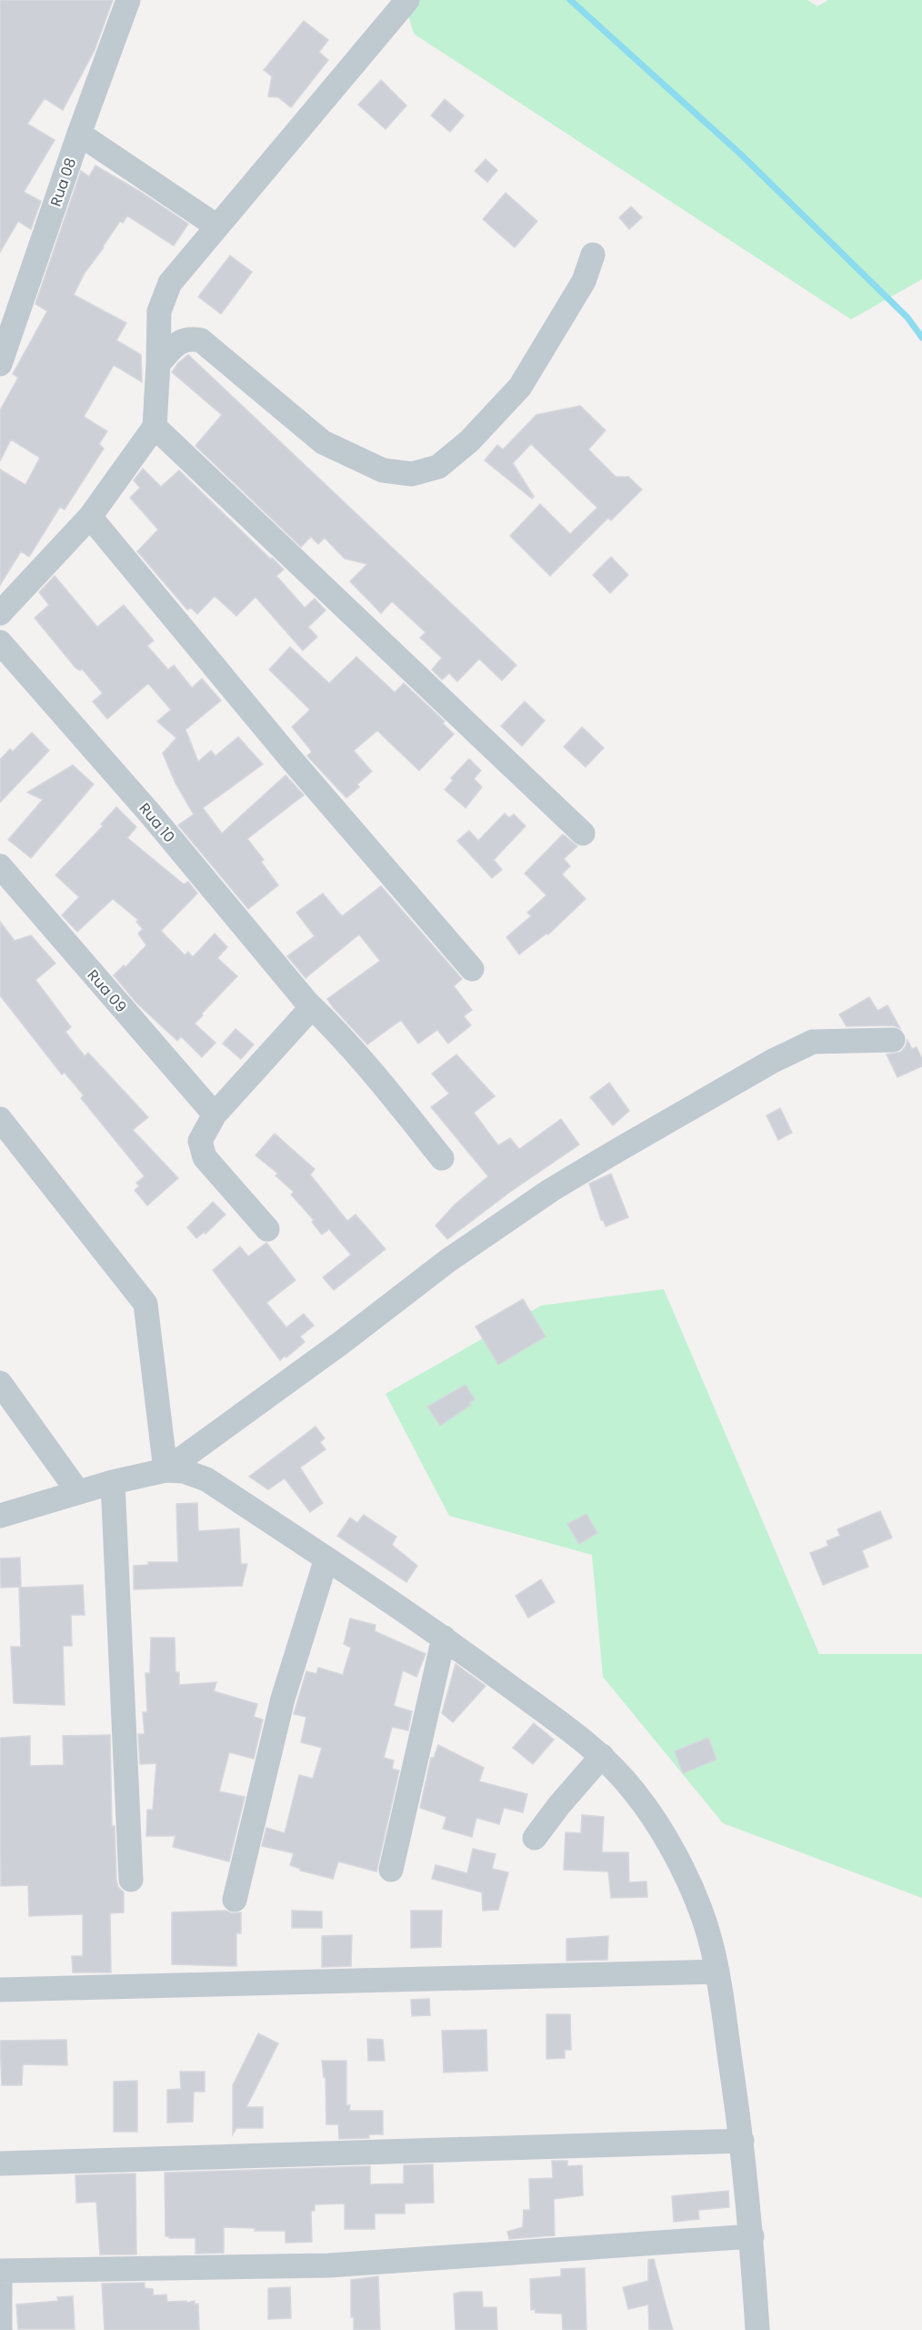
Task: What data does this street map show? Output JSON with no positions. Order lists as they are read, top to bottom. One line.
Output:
{"streets":{"street":["Rua 08","Rua 10","Rua 09"]}}
